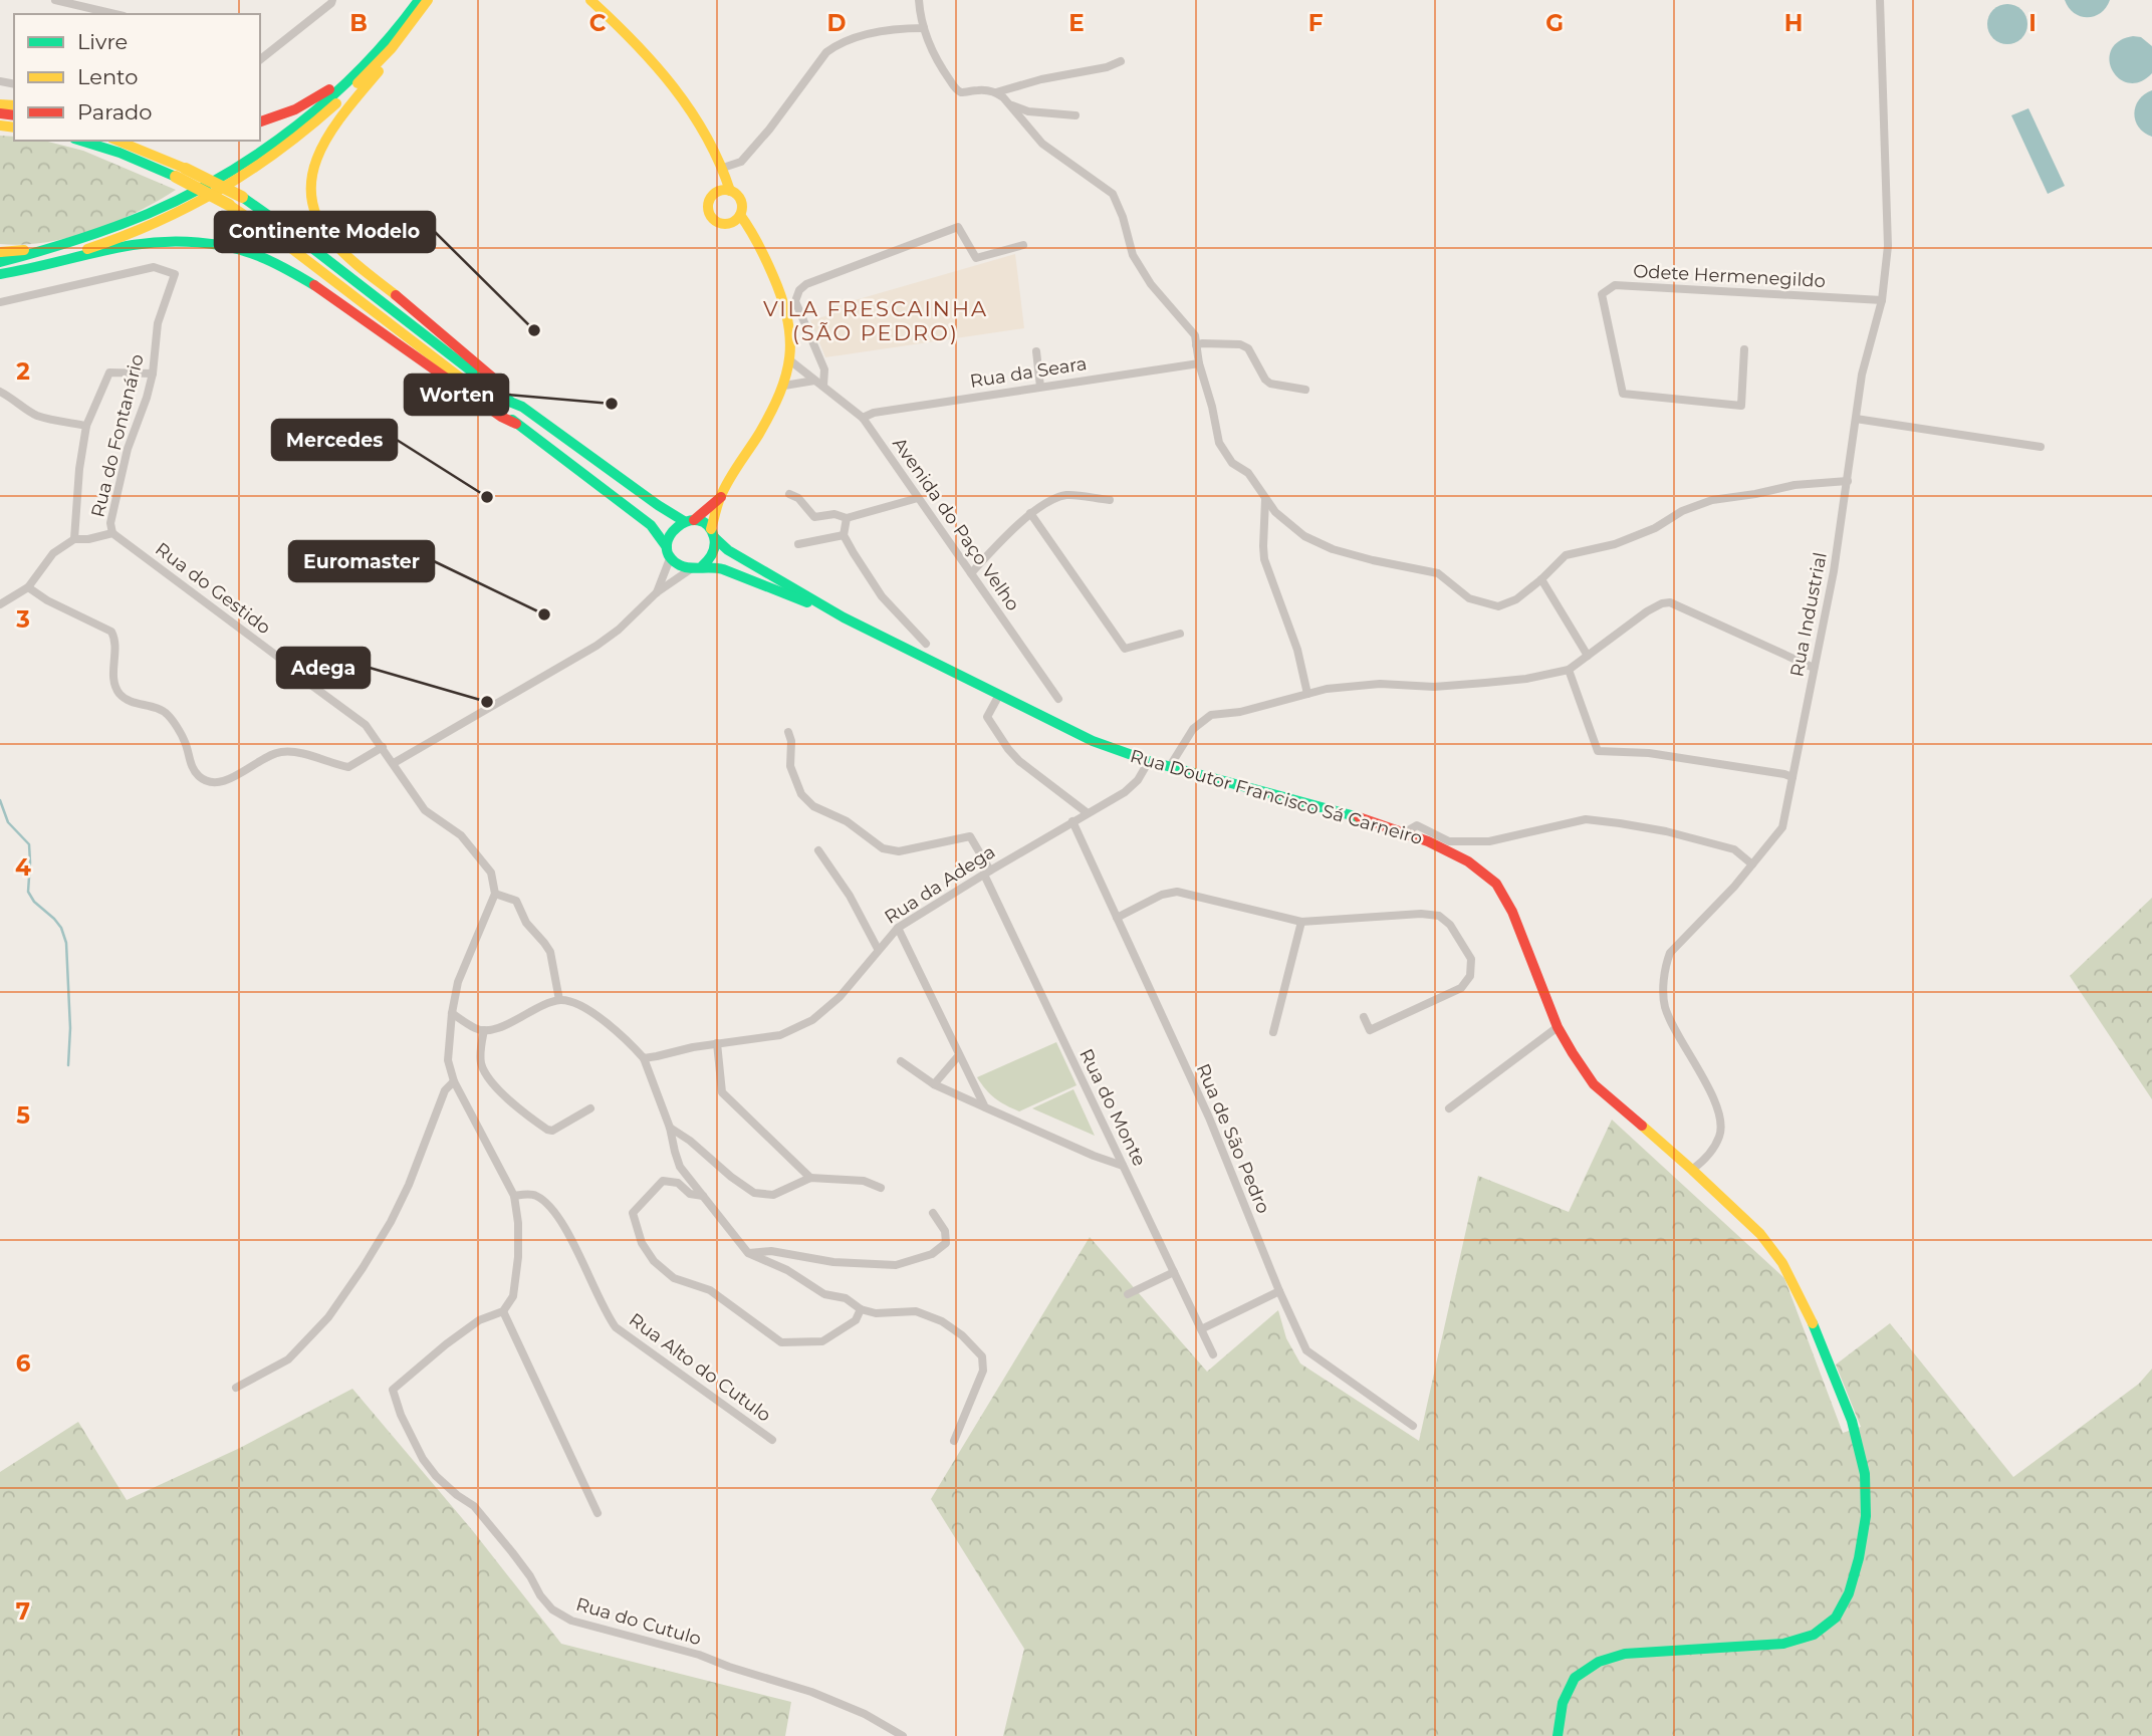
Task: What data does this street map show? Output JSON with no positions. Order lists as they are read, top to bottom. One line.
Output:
{"streets":{"main road":["Rua Doutor Francisco Sá Carneiro"],"street":["Odete Hermenegildo","Rua da Seara","Rua do Fontanário","Avenida do Paço Velho","Rua do Gestido","Rua Industrial","Rua da Adega","Rua do Monte","Rua de São Pedro","Rua Alto do Cutulo","Rua do Cutulo"]},"crossings":[["Odete Hermenegildo","Rua Industrial"],["Rua da Seara","Avenida do Paço Velho"],["Rua do Fontanário","Rua do Gestido"],["Rua Industrial","Rua Doutor Francisco Sá Carneiro"],["Rua Doutor Francisco Sá Carneiro","Rua da Adega"],["Rua da Adega","Rua do Monte"],["Rua da Adega","Rua de São Pedro"]],"districts":["VILA FRESCAINHA (SÃO PEDRO)"],"places":["Continente Modelo","Worten","Mercedes","Euromaster","Adega"],"legend":["Livre","Lento","Parado"],"grid":{"columns":["B","C","D","E","F","G","H","I"],"rows":["2","3","4","5","6","7"]}}
